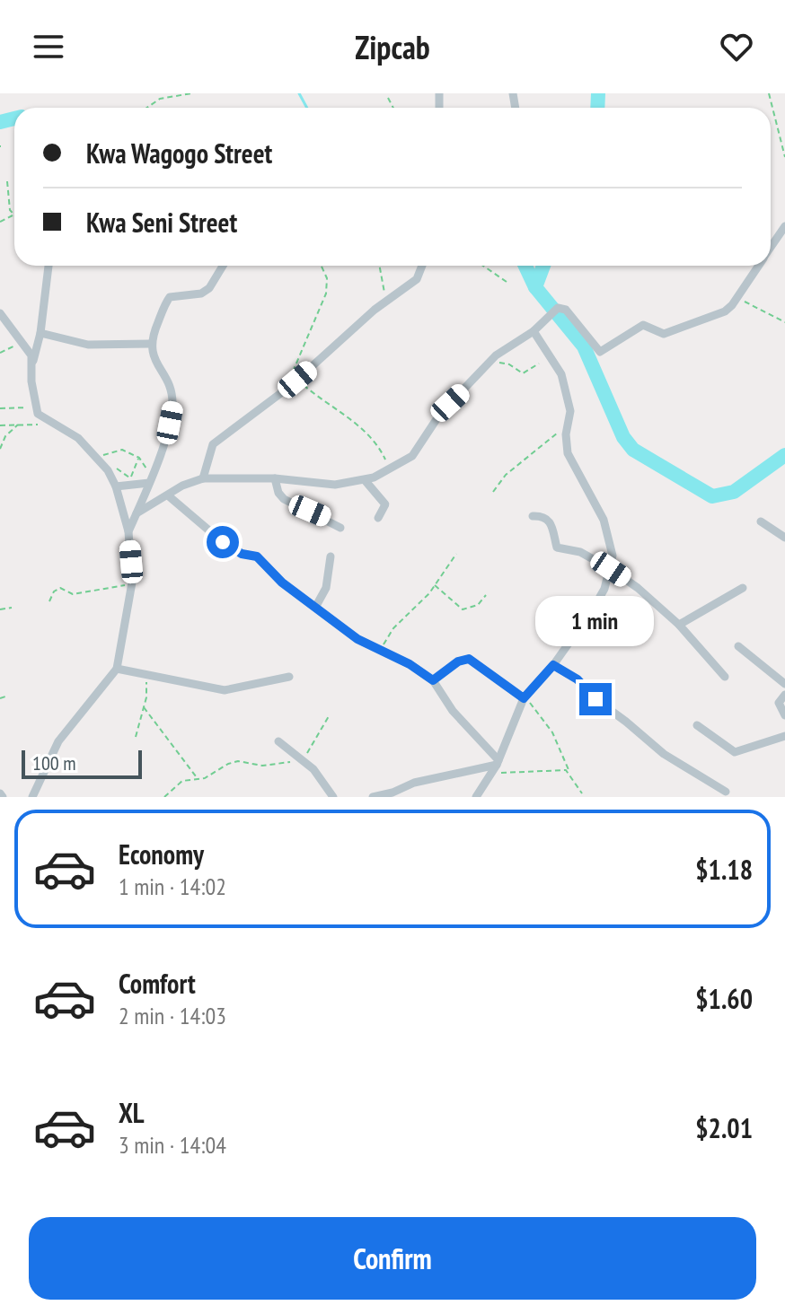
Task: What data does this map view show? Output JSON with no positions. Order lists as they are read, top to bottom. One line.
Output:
{"scale_bar":"100 m","page":{"header":"Zipcab","banner":["Kwa Wagogo Street","Kwa Seni Street"],"bubble":"1 min","scale":"100 m","list":[{"name":"Economy","note":"1 min · 14:02","value":"$1.18"},{"name":"Comfort","note":"2 min · 14:03","value":"$1.60"},{"name":"XL","note":"3 min · 14:04","value":"$2.01"}],"buttons":"Confirm"}}
